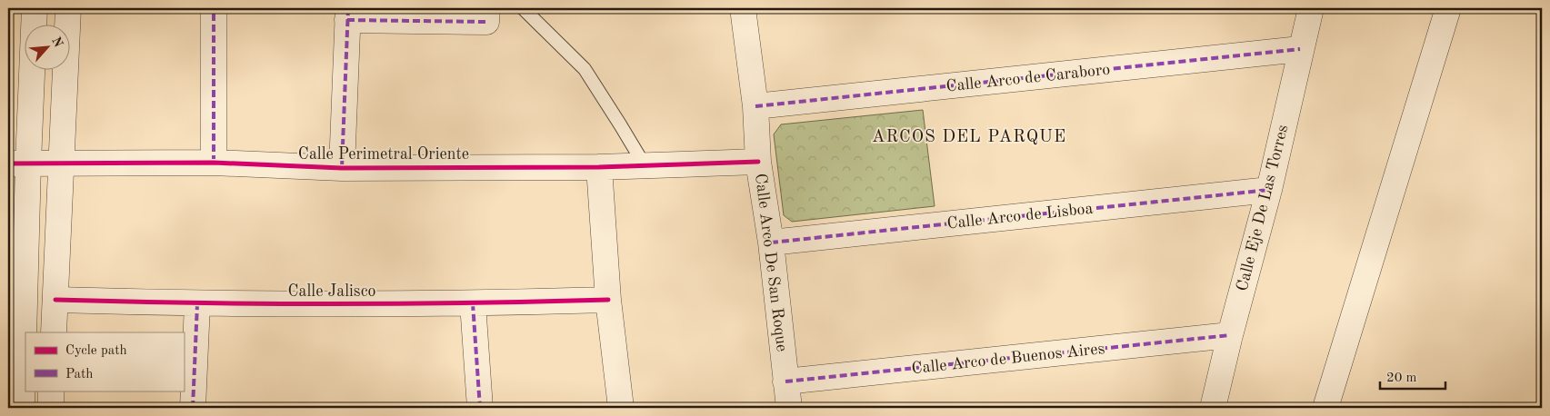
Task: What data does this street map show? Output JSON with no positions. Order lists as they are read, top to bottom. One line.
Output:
{"streets":{"street":["Calle Arco de Caraboro","Calle Perimetral Oriente","Calle Eje De Las Torres","Calle Arco de Lisboa","Calle Arco De San Roque","Calle Jalisco","Calle Arco de Buenos Aires"]},"crossings":[["Calle Arco de Caraboro","Calle Eje De Las Torres"],["Calle Arco de Caraboro","Calle Arco De San Roque"],["Calle Perimetral Oriente","Calle Arco De San Roque"],["Calle Eje De Las Torres","Calle Arco de Lisboa"],["Calle Eje De Las Torres","Calle Arco de Buenos Aires"],["Calle Arco de Lisboa","Calle Arco De San Roque"],["Calle Arco De San Roque","Calle Arco de Buenos Aires"]],"districts":["ARCOS DEL PARQUE"],"legend":["Cycle path","Path"],"scale_bar":"20 m","north":"top right"}
